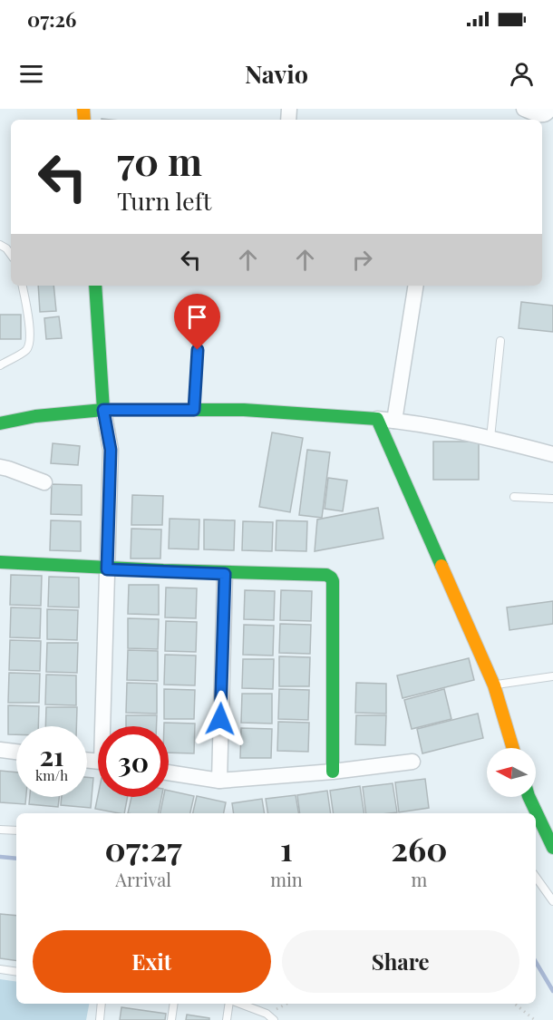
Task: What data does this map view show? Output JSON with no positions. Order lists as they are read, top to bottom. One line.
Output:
{"north":"left","page":{"status":"07:26","header":"Navio","turn":["70 m","Turn left"],"speed":"21 km/h","limit":"30","eta":["07:27","Arrival","1","min","260","m"],"buttons":["Exit","Share"]}}
